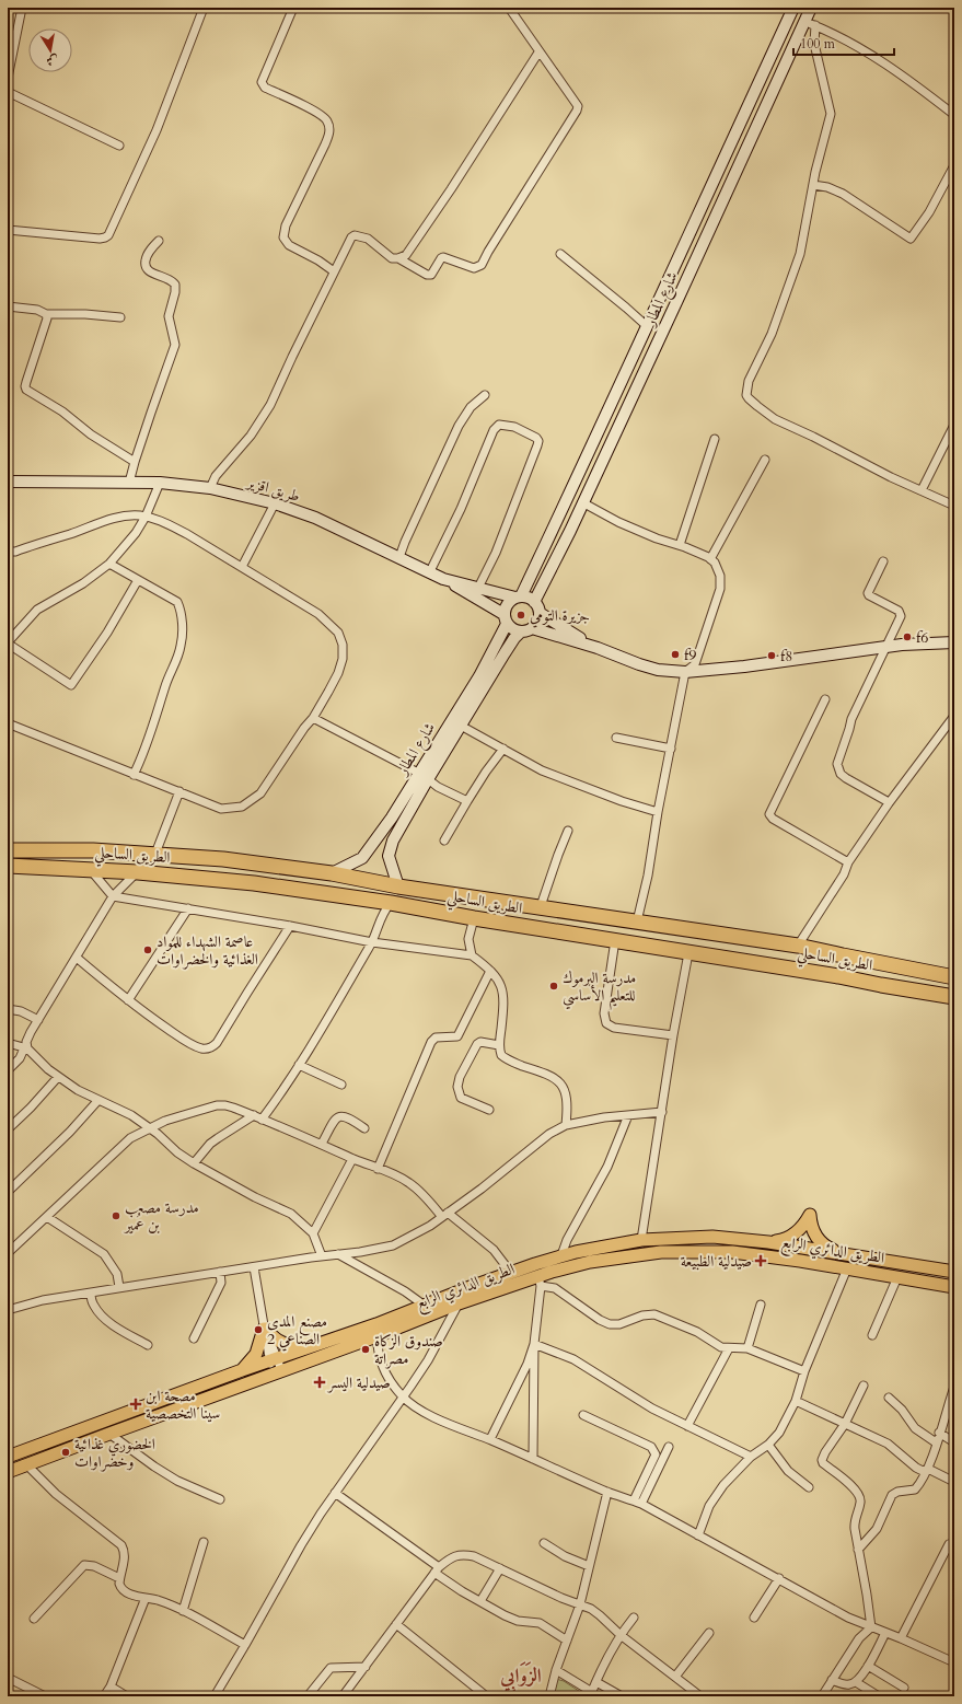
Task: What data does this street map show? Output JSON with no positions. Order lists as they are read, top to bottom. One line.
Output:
{"streets":{"highway":["الطريق الساحلي"],"main road":["الطريق الدائري الرابع"],"street":["شارع المطار","طريق اقزير"]},"crossings":[["شارع المطار","طريق اقزير"],["شارع المطار","الطريق الساحلي"]],"districts":["الزَوَابِي"],"places":{"other":["جزيرة التومي","f6","f9","f8","عاصمة الشهداء للمواد الغذائية والخضراوات","مدرسة اليرموك للتعليم الأساسي","مدرسة مصعب بن عُمير","مصنع المدى الصناعي 2","صندوق الزكاة مصراتة","الخضوري غذائية وخضراوات"],"health":["صيدلية الطبيعة","صيدلية اليسر","مصحة ابن سينا التخصصية"]},"scale_bar":"100 m","north":"bottom"}
